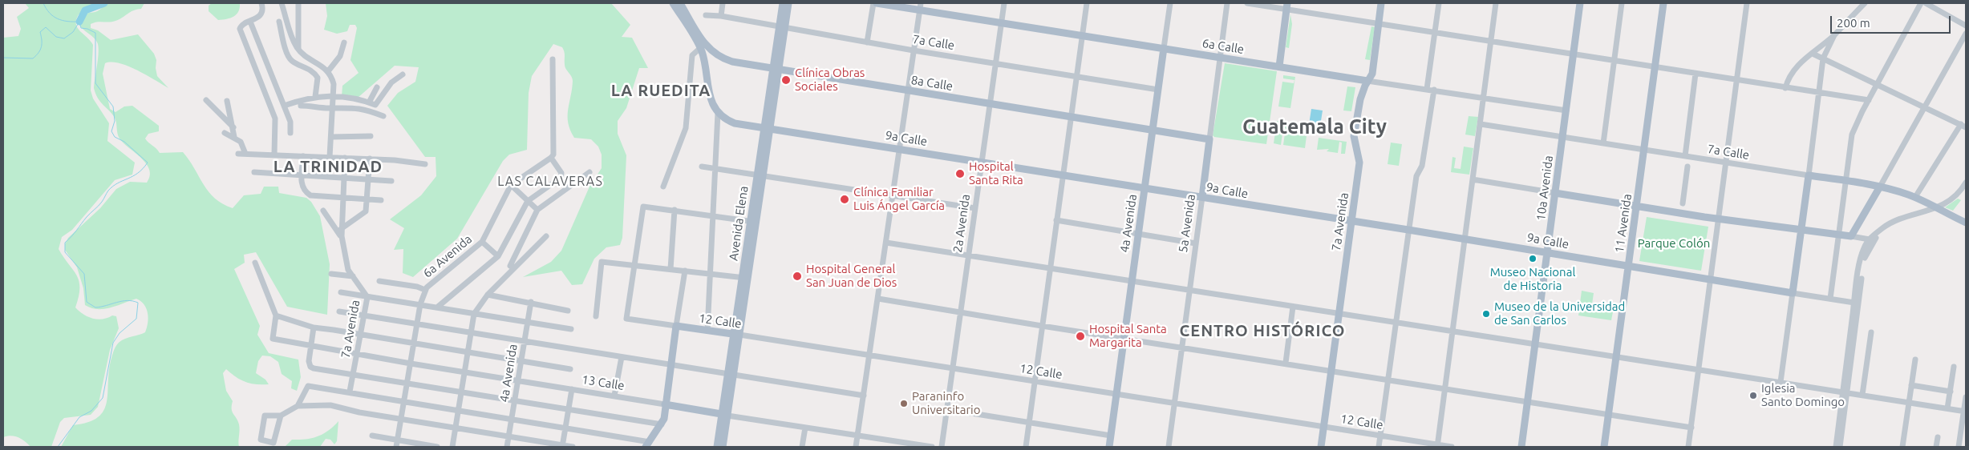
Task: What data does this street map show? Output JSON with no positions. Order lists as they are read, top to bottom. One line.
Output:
{"streets":{"main road":["7a Calle","6a Calle","8a Calle","9a Calle","10a Avenida","7a Avenida","Avenida Elena","4a Avenida","5a Avenida","11 Avenida","12 Calle","13 Calle"],"street":["2a Avenida","6a Avenida"]},"crossings":[["7a Calle","10a Avenida"],["7a Calle","Avenida Elena"],["7a Calle","2a Avenida"],["7a Calle","4a Avenida"],["7a Calle","11 Avenida"],["6a Calle","10a Avenida"],["6a Calle","7a Avenida"],["6a Calle","2a Avenida"],["6a Calle","4a Avenida"],["6a Calle","5a Avenida"],["8a Calle","Avenida Elena"],["8a Calle","2a Avenida"],["8a Calle","4a Avenida"],["8a Calle","5a Avenida"],["9a Calle","10a Avenida"],["9a Calle","7a Avenida"],["9a Calle","Avenida Elena"],["9a Calle","2a Avenida"],["9a Calle","4a Avenida"],["9a Calle","5a Avenida"],["9a Calle","11 Avenida"],["7a Avenida","12 Calle"],["7a Avenida","13 Calle"],["Avenida Elena","12 Calle"],["Avenida Elena","13 Calle"],["2a Avenida","12 Calle"],["4a Avenida","12 Calle"],["4a Avenida","13 Calle"],["5a Avenida","12 Calle"],["6a Avenida","13 Calle"]],"districts":["LA RUEDITA","Guatemala City","LA TRINIDAD","LAS CALAVERAS","CENTRO HISTÓRICO"],"parks":["Parque Colón"],"places":["Clínica Obras Sociales","Hospital Santa Rita","Clínica Familiar Luis Ángel García","Museo Nacional de Historia","Hospital General San Juan de Dios","Museo de la Universidad de San Carlos","Hospital Santa Margarita","Iglesia Santo Domingo","Paraninfo Universitario"],"scale_bar":"200 m"}
